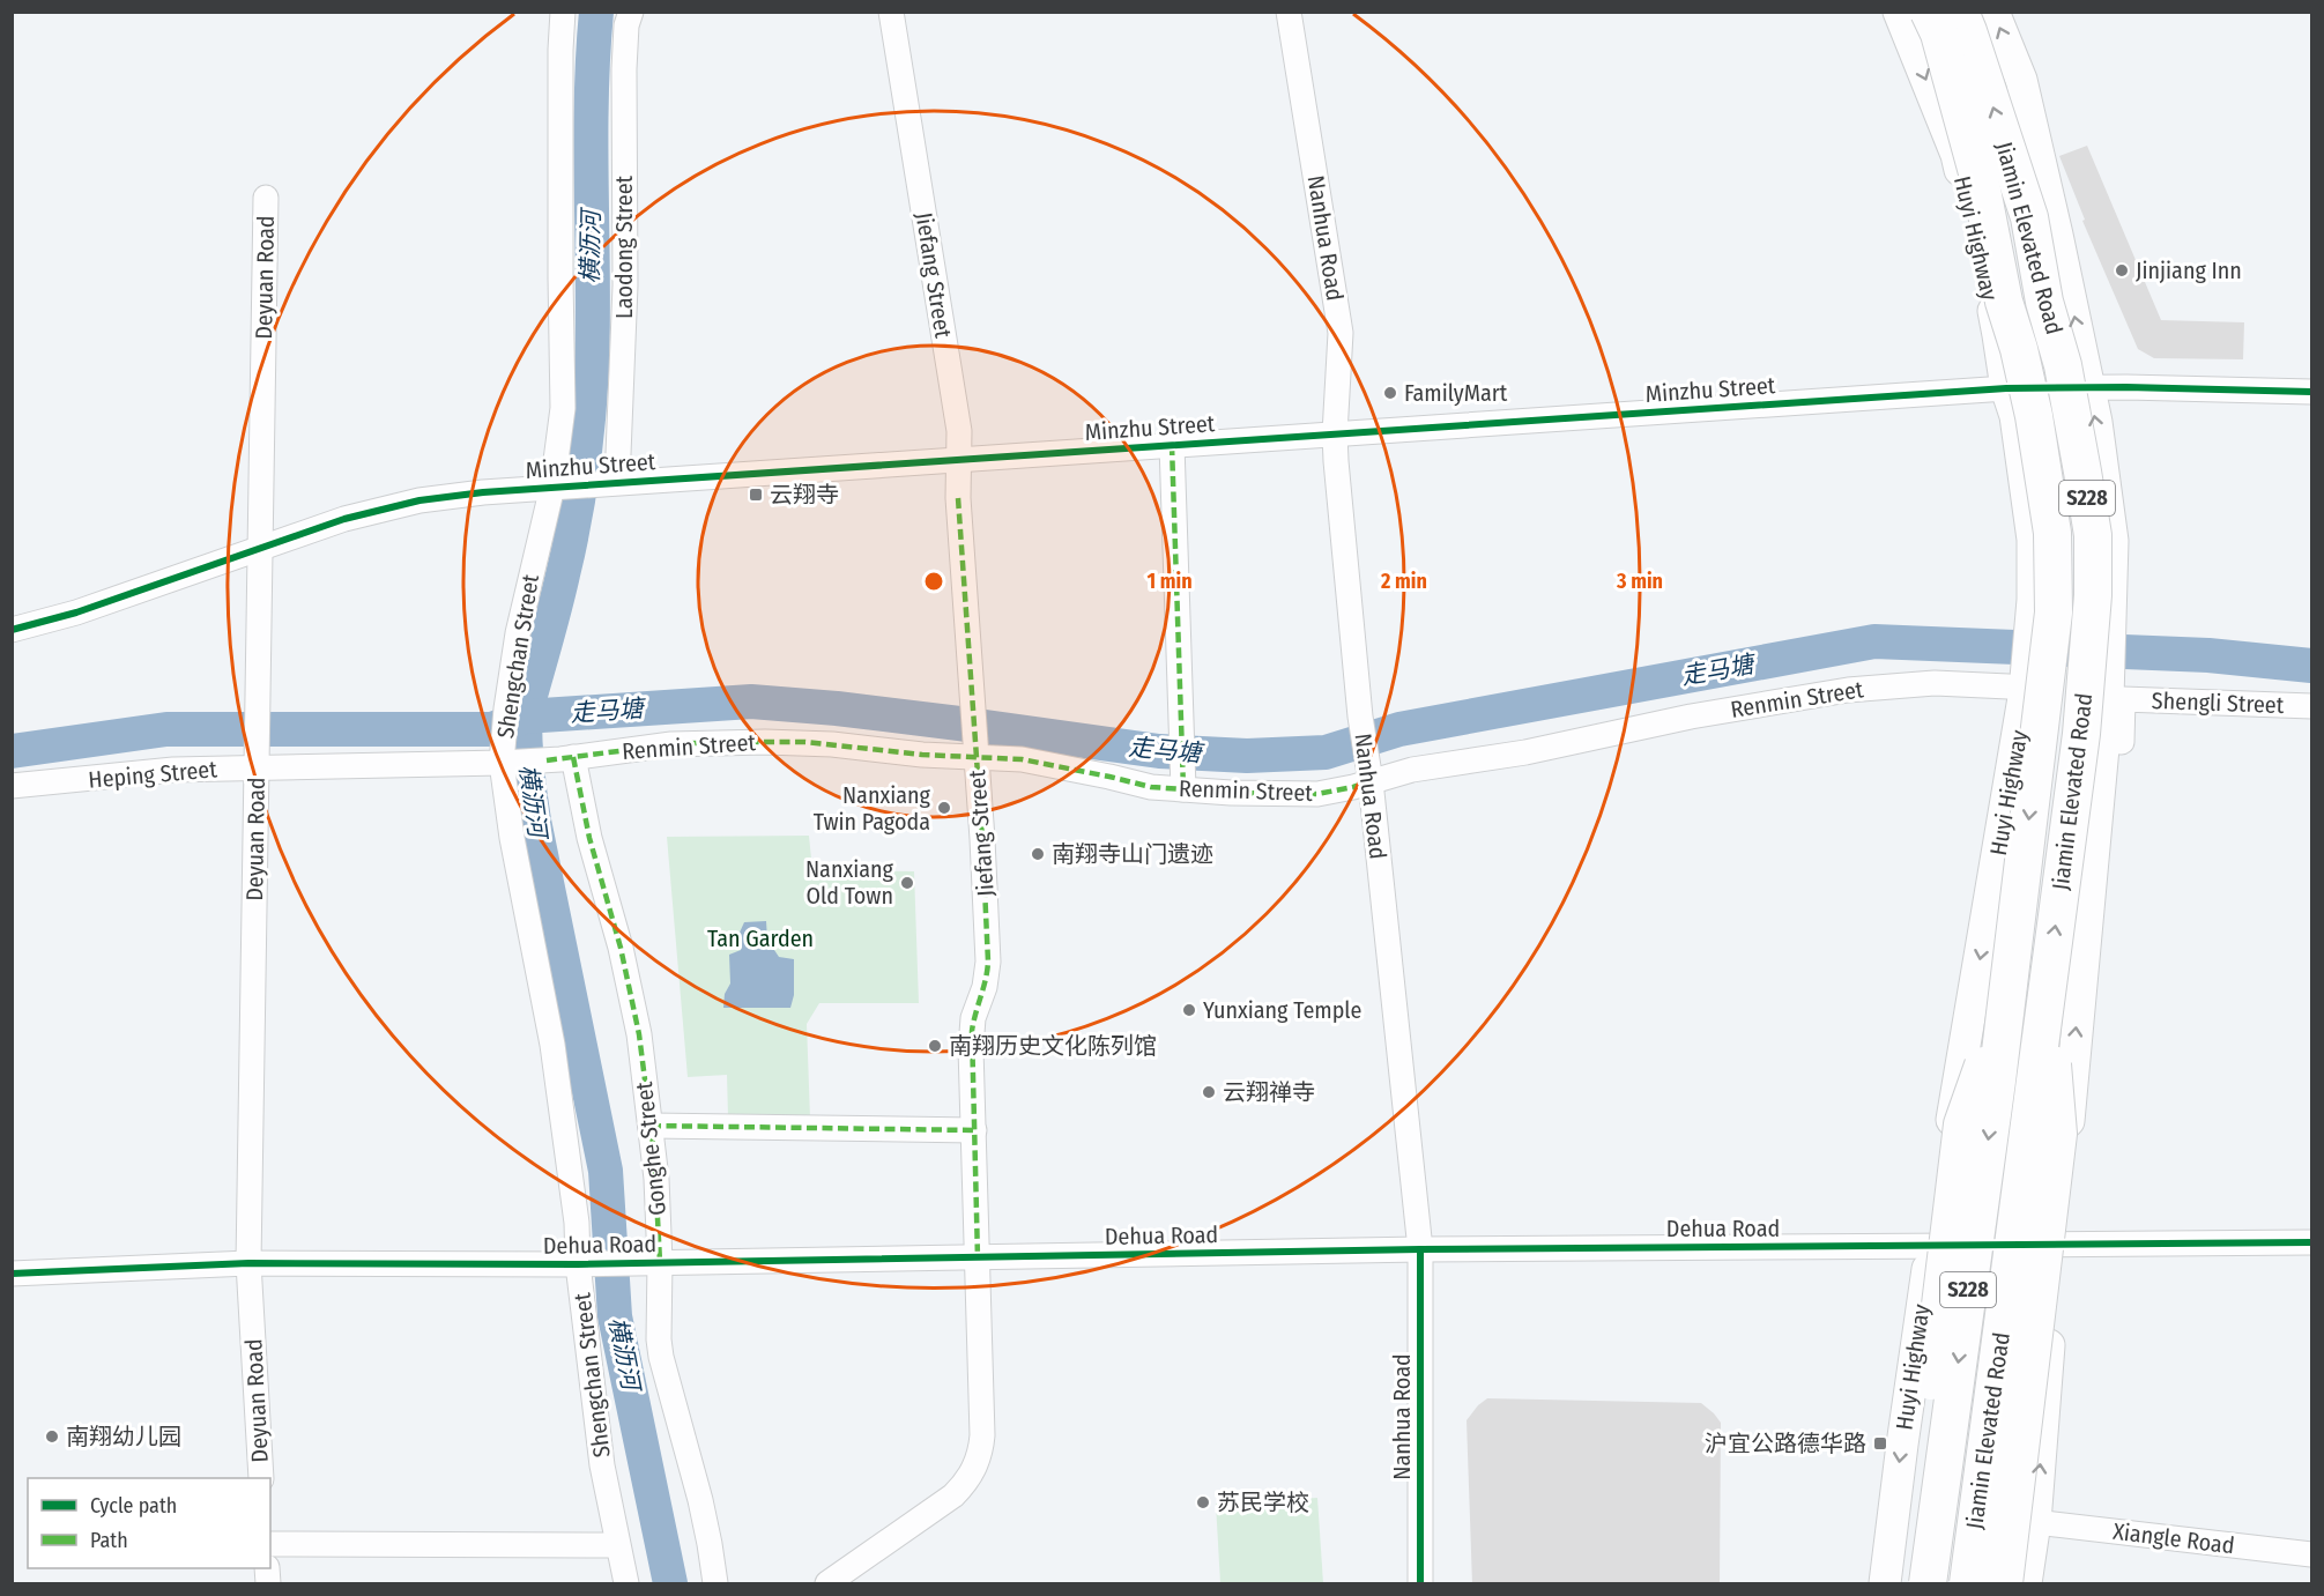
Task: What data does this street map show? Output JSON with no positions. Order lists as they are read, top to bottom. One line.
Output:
{"streets":{"highway":["Jiamin Elevated Road","S228"],"main road":["Huyi Highway"],"street":["Nanhua Road","Laodong Street","Jiefang Street","Deyuan Road","Minzhu Street","Shengchan Street","Renmin Street","Shengli Street","Heping Street","Gonghe Street","Dehua Road","Xiangle Road"]},"crossings":[["Nanhua Road","Minzhu Street"],["Nanhua Road","Renmin Street"],["Nanhua Road","Dehua Road"],["Huyi Highway","Minzhu Street"],["Huyi Highway","Renmin Street"],["Huyi Highway","Dehua Road"],["Laodong Street","Minzhu Street"],["Jiefang Street","Minzhu Street"],["Jiefang Street","Renmin Street"],["Jiefang Street","Dehua Road"],["Deyuan Road","Minzhu Street"],["Deyuan Road","Heping Street"],["Deyuan Road","Dehua Road"],["Minzhu Street","Shengchan Street"],["Shengchan Street","Renmin Street"],["Shengchan Street","Heping Street"],["Shengchan Street","Dehua Road"],["Renmin Street","Heping Street"],["Renmin Street","Gonghe Street"],["Gonghe Street","Dehua Road"]],"water":["横沥河","走马塘"],"parks":["Tan Garden"],"places":{"other":["Jinjiang Inn","FamilyMart","Nanxiang Twin Pagoda","南翔寺山门遗迹","Nanxiang Old Town","Yunxiang Temple","南翔历史文化陈列馆","云翔禅寺","南翔幼儿园","苏民学校"],"transit":["云翔寺","沪宜公路德华路"]},"legend":["Cycle path","Path"],"rings":["1 min","2 min","3 min"]}
